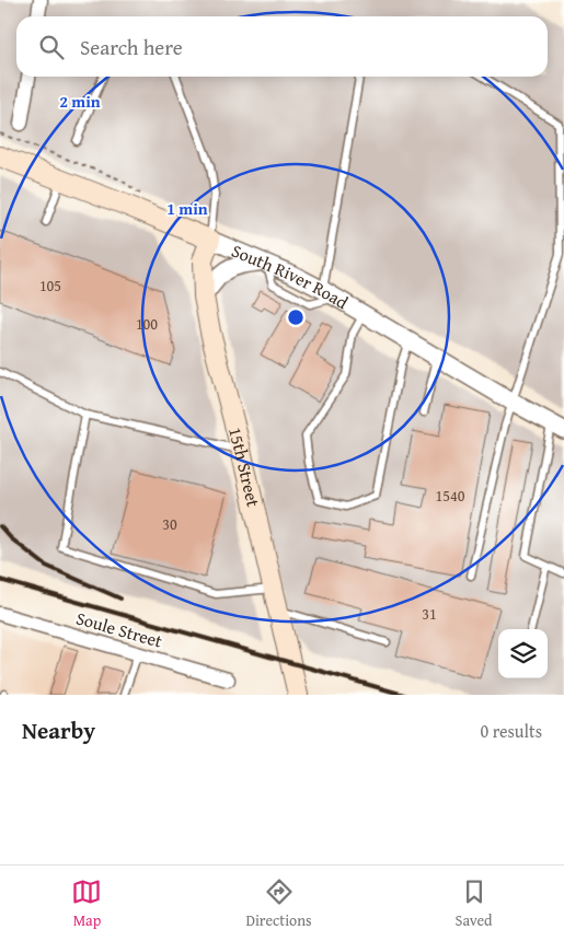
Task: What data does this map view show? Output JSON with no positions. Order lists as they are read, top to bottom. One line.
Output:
{"streets":{"main road":["South River Road","15th Street"],"street":["Soule Street"]},"crossings":[["South River Road","15th Street"]],"house_numbers":["105","100","1540","30","31"],"page":{"search":"Search here","heading":["Nearby","0 results"],"nav":["Map","Directions","Saved"]},"rings":["2 min","1 min"]}
